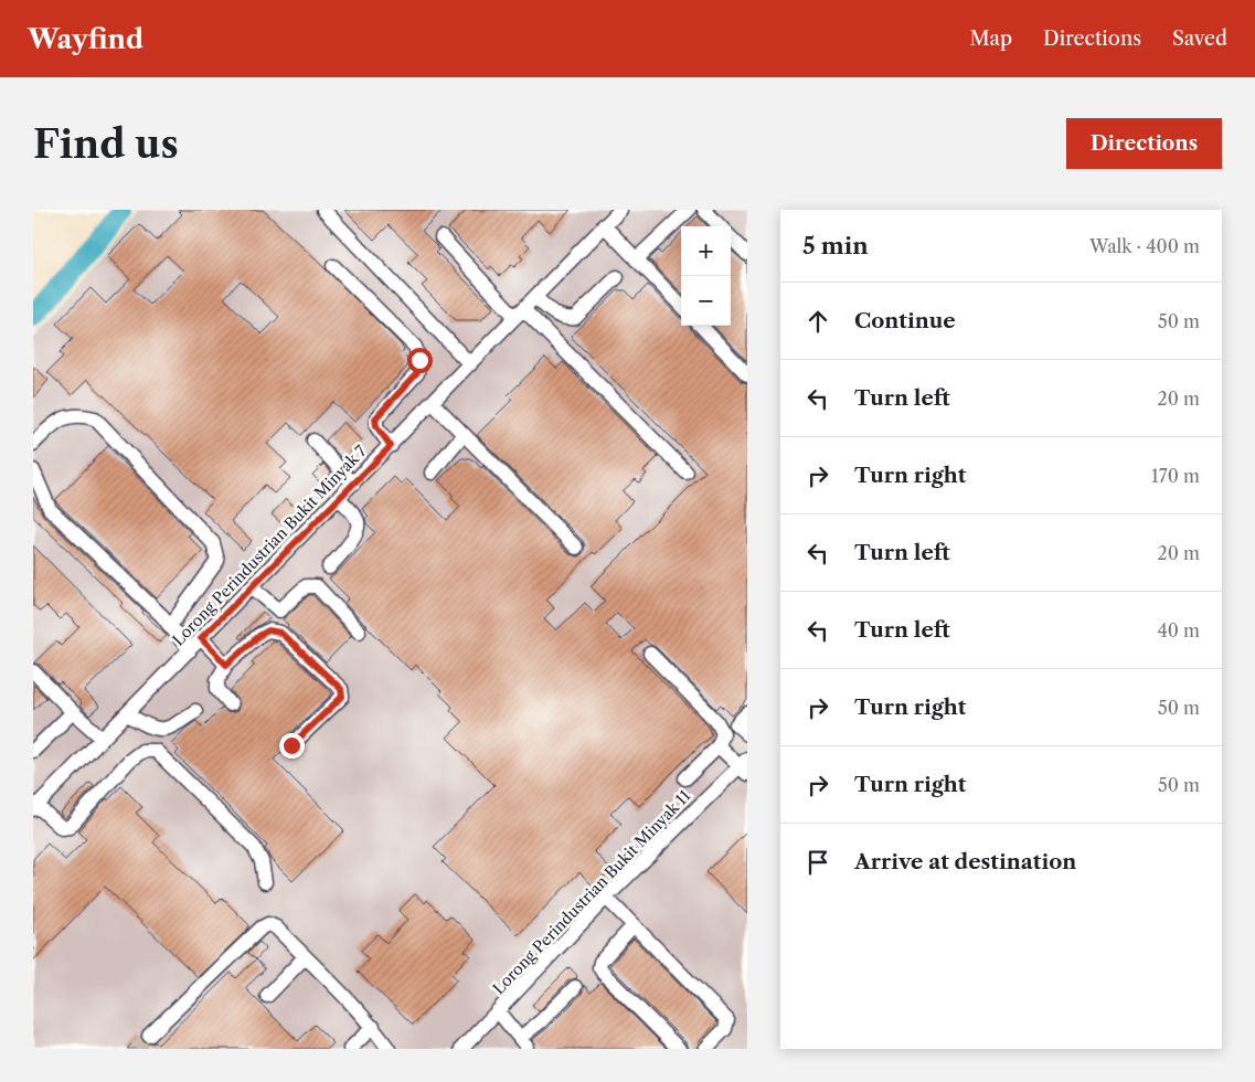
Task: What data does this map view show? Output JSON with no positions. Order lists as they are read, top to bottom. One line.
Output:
{"streets":{"street":["Lorong Perindustrian Bukit Minyak 7","Lorong Perindustrian Bukit Minyak 11"]},"page":{"header":"Wayfind","nav":["Map","Directions","Saved"],"buttons":"Directions","title":"Find us","heading":["5 min","Walk · 400 m"],"map_buttons":["+","−"],"list":[["Continue","50 m"],["Turn left","20 m"],["Turn right","170 m"],["Turn left","20 m"],["Turn left","40 m"],["Turn right","50 m"],["Turn right","50 m"],"Arrive at destination"]}}
